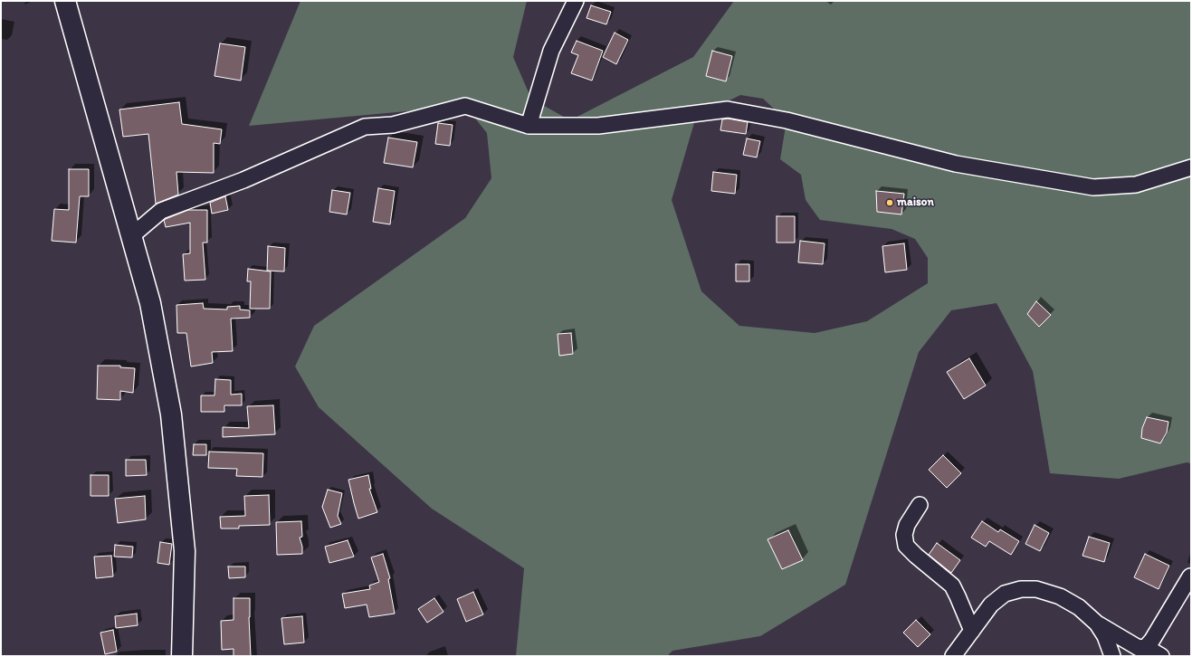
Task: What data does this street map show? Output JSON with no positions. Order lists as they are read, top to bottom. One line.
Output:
{"places":["maison"]}
